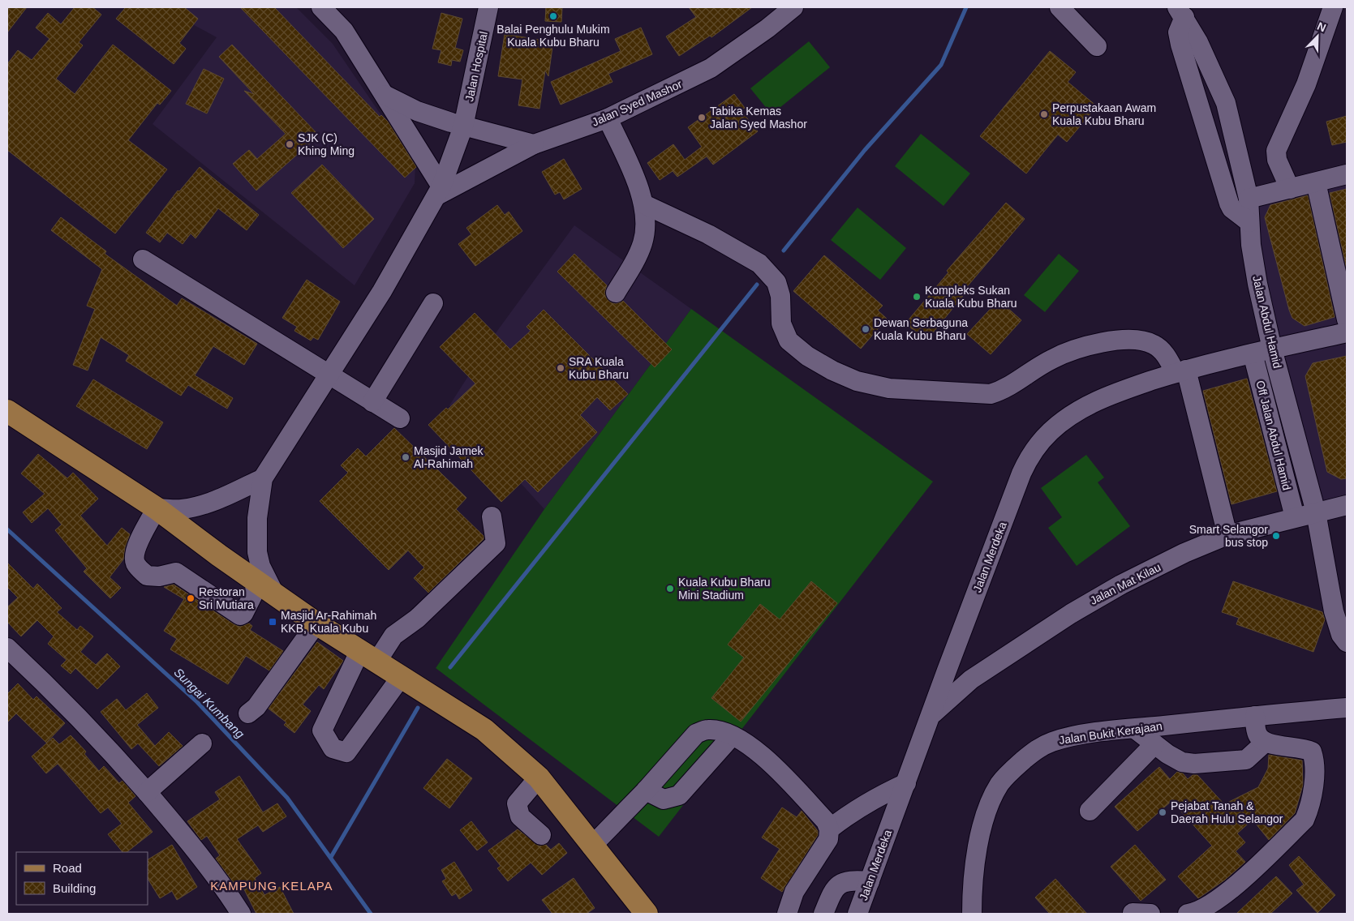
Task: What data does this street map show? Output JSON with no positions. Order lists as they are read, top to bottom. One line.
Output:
{"streets":{"street":["Jalan Hospital","Jalan Syed Mashor","Jalan Abdul Hamid","Off Jalan Abdul Hamid","Jalan Merdeka","Jalan Mat Kilau","Jalan Bukit Kerajaan"]},"crossings":[["Jalan Hospital","Jalan Syed Mashor"],["Jalan Abdul Hamid","Jalan Merdeka"],["Jalan Abdul Hamid","Jalan Mat Kilau"],["Off Jalan Abdul Hamid","Jalan Merdeka"],["Off Jalan Abdul Hamid","Jalan Mat Kilau"],["Jalan Merdeka","Jalan Mat Kilau"]],"districts":["KAMPUNG KELAPA"],"water":["Sungai Kumbang"],"places":{"other":["Balai Penghulu Mukim Kuala Kubu Bharu","Perpustakaan Awam Kuala Kubu Bharu","Tabika Kemas Jalan Syed Mashor","SJK (C) Khing Ming","Kompleks Sukan Kuala Kubu Bharu","Dewan Serbaguna Kuala Kubu Bharu","SRA Kuala Kubu Bharu","Masjid Jamek Al-Rahimah","Smart Selangor bus stop","Kuala Kubu Bharu Mini Stadium","Restoran Sri Mutiara","Pejabat Tanah & Daerah Hulu Selangor"],"transit":["Masjid Ar-Rahimah KKB, Kuala Kubu"]},"legend":["Road","Building"],"north":"top right"}
